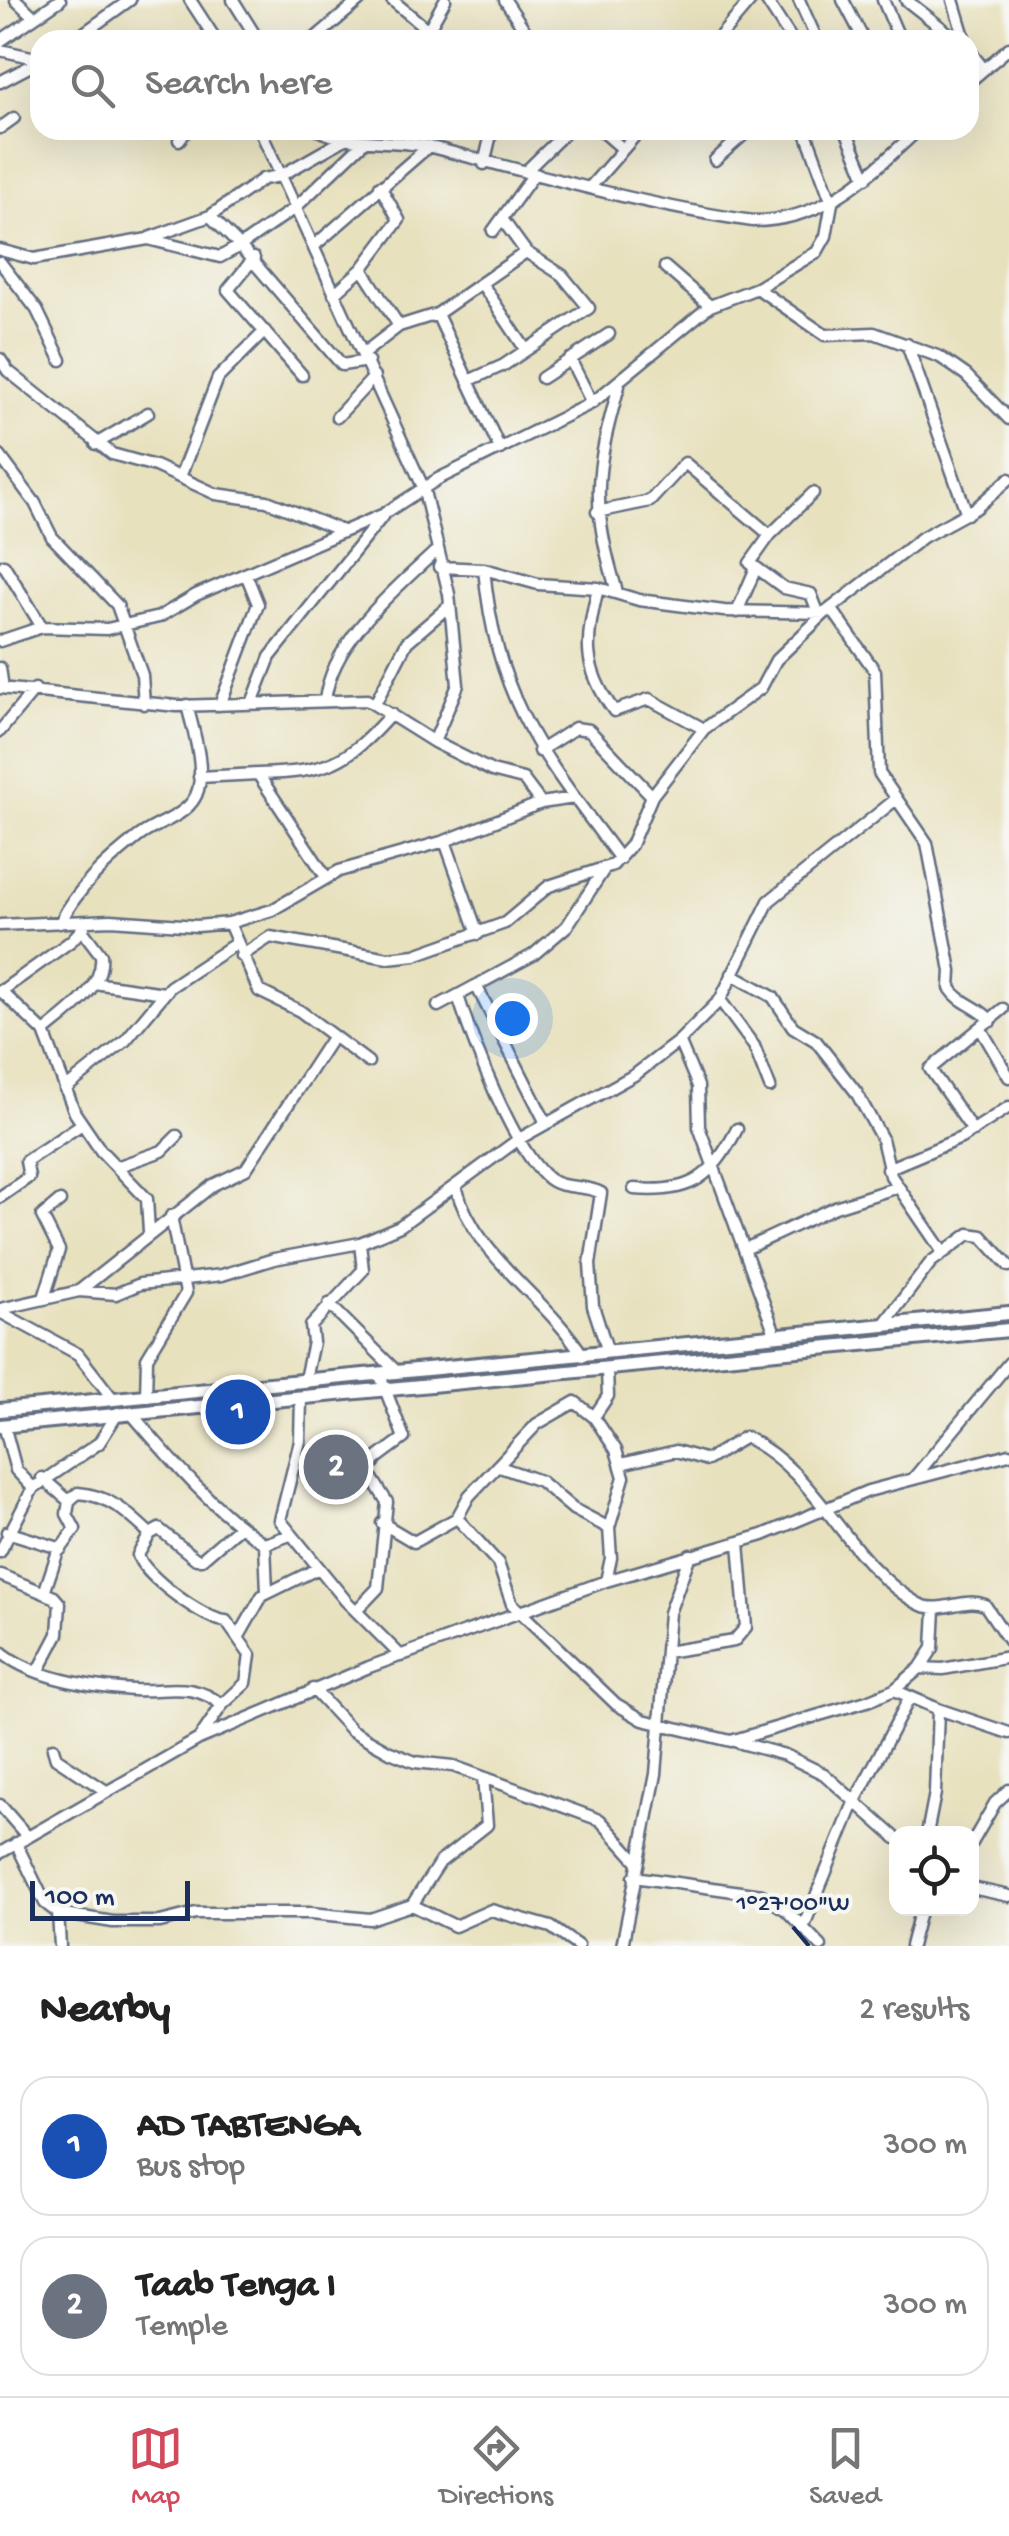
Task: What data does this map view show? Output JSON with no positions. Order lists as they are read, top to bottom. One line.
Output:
{"scale_bar":"100 m","page":{"search":"Search here","pins":["1","2"],"scale":"100 m","heading":["Nearby","2 results"],"list":[{"mark":"1","name":"AD TABTENGA","note":"Bus stop","value":"300 m"},{"mark":"2","name":"Taab Tenga I","note":"Temple","value":"300 m"}],"nav":["Map","Directions","Saved"]},"coordinates":["1°27'00\"W"]}
